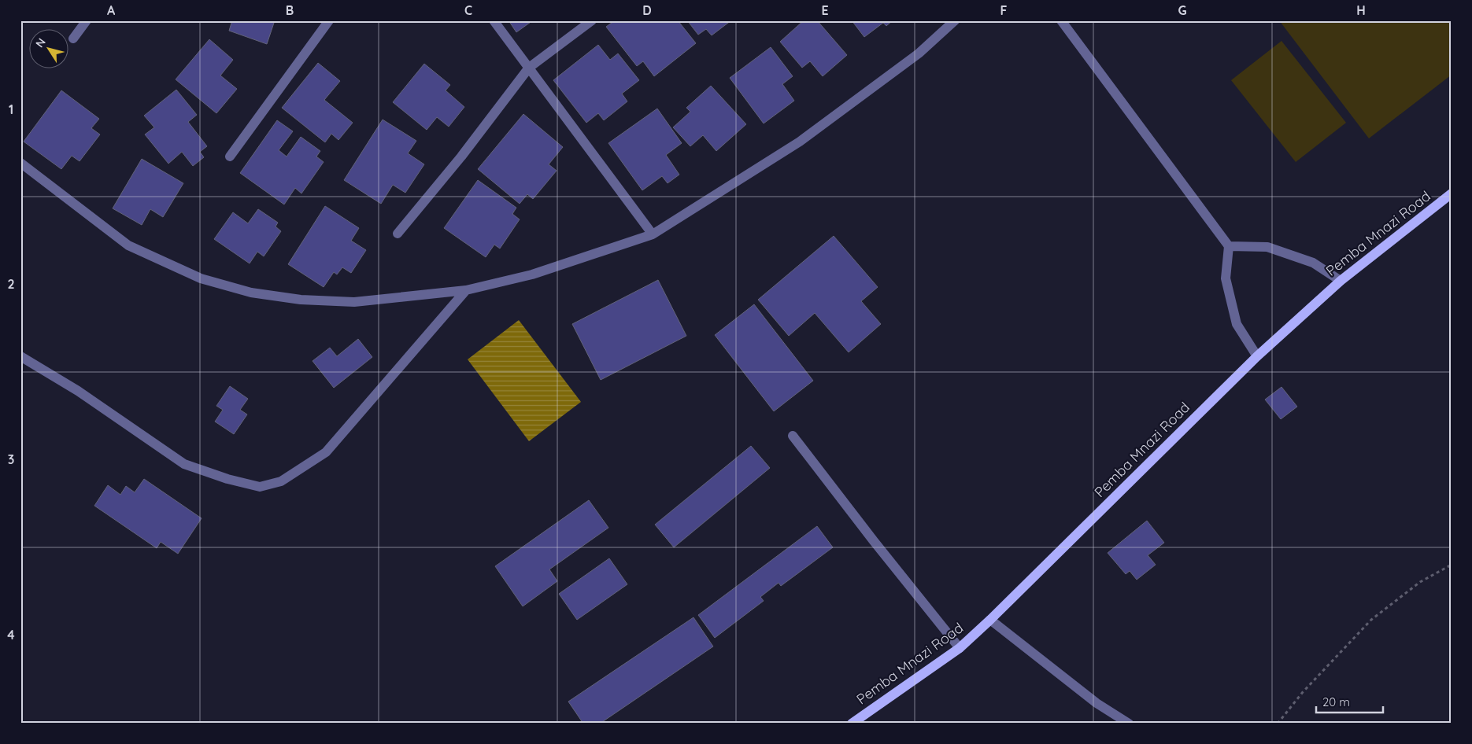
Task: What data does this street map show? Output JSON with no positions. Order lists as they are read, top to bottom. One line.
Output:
{"streets":{"main road":["Pemba Mnazi Road"]},"scale_bar":"20 m","north":"top left","grid":{"columns":["A","B","C","D","E","F","G","H"],"rows":["1","2","3","4"]}}
